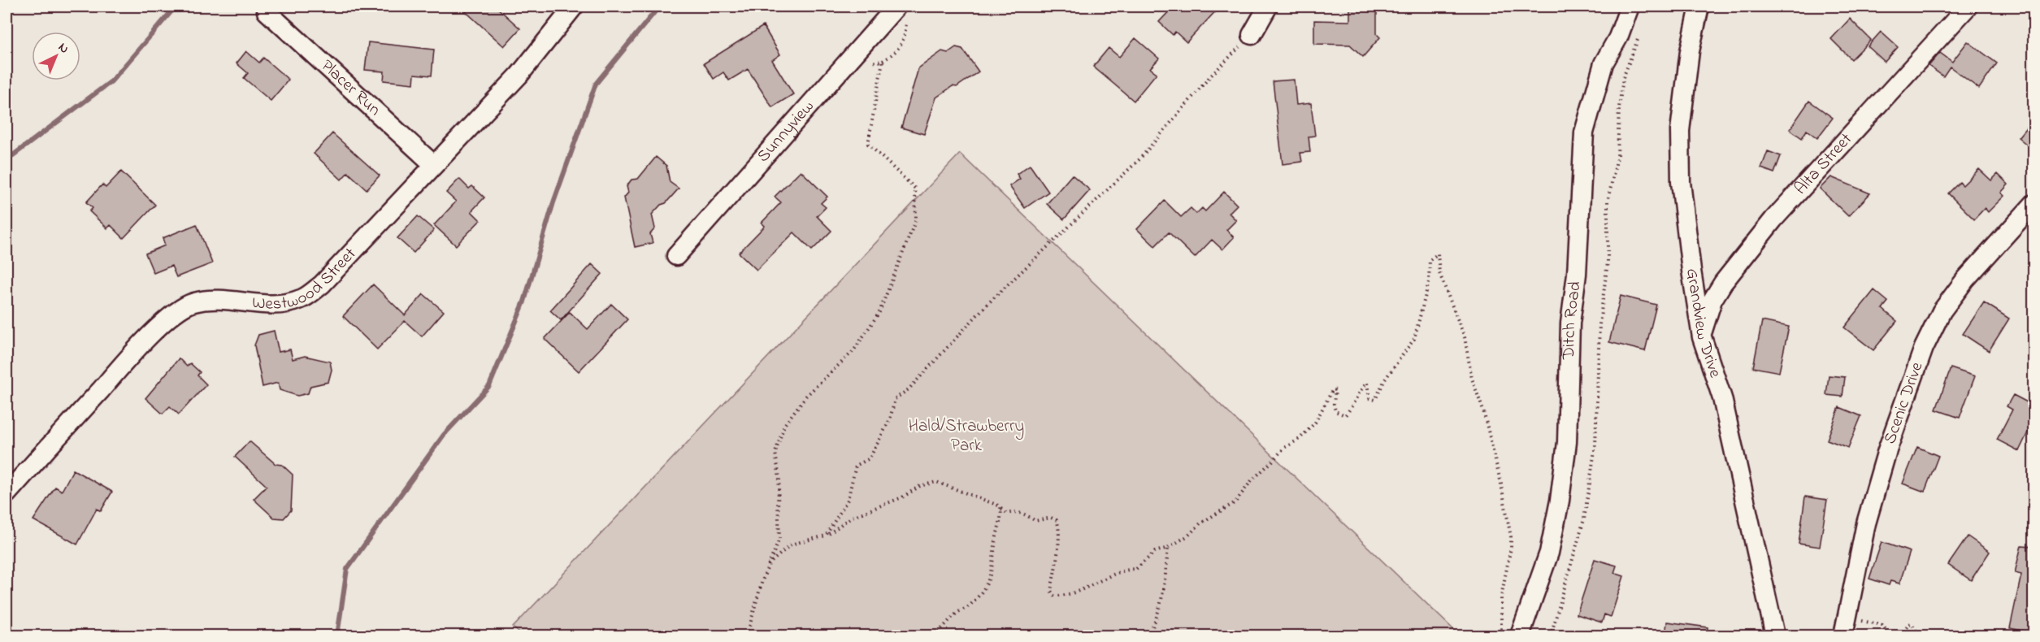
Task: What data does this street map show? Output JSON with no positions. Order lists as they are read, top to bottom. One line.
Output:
{"streets":{"street":["Placer Run","Sunnyview","Alta Street","Westwood Street","Ditch Road","Grandview Drive","Scenic Drive"]},"crossings":[["Placer Run","Westwood Street"],["Alta Street","Grandview Drive"]],"parks":["Hald/Strawberry Park"],"north":"top right"}
